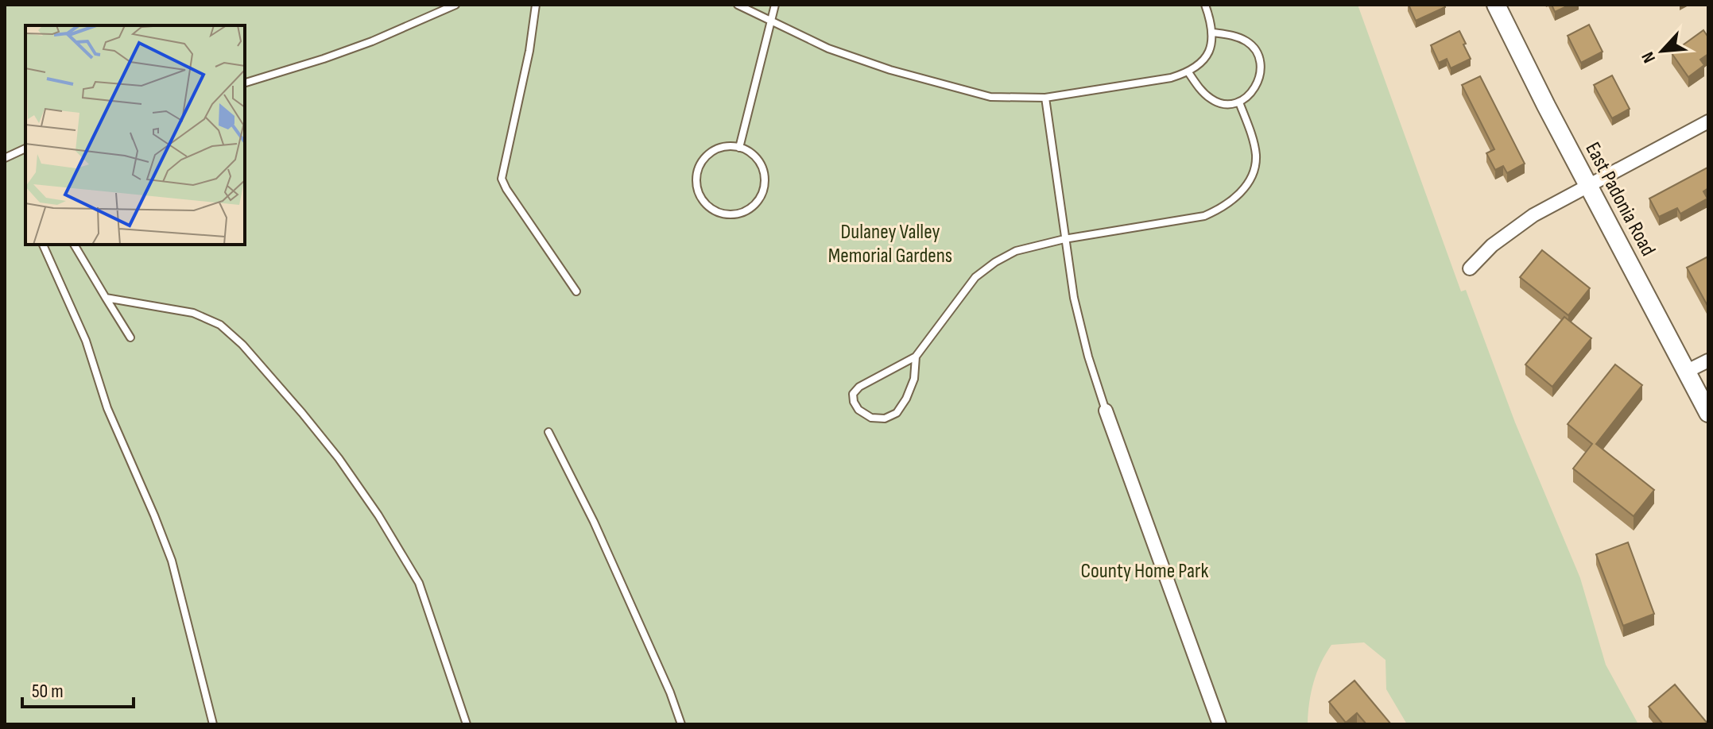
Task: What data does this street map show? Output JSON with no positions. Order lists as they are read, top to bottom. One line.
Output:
{"streets":{"street":["East Padonia Road"]},"parks":["Dulaney Valley Memorial Gardens","County Home Park"],"scale_bar":"50 m","north":"bottom left"}
